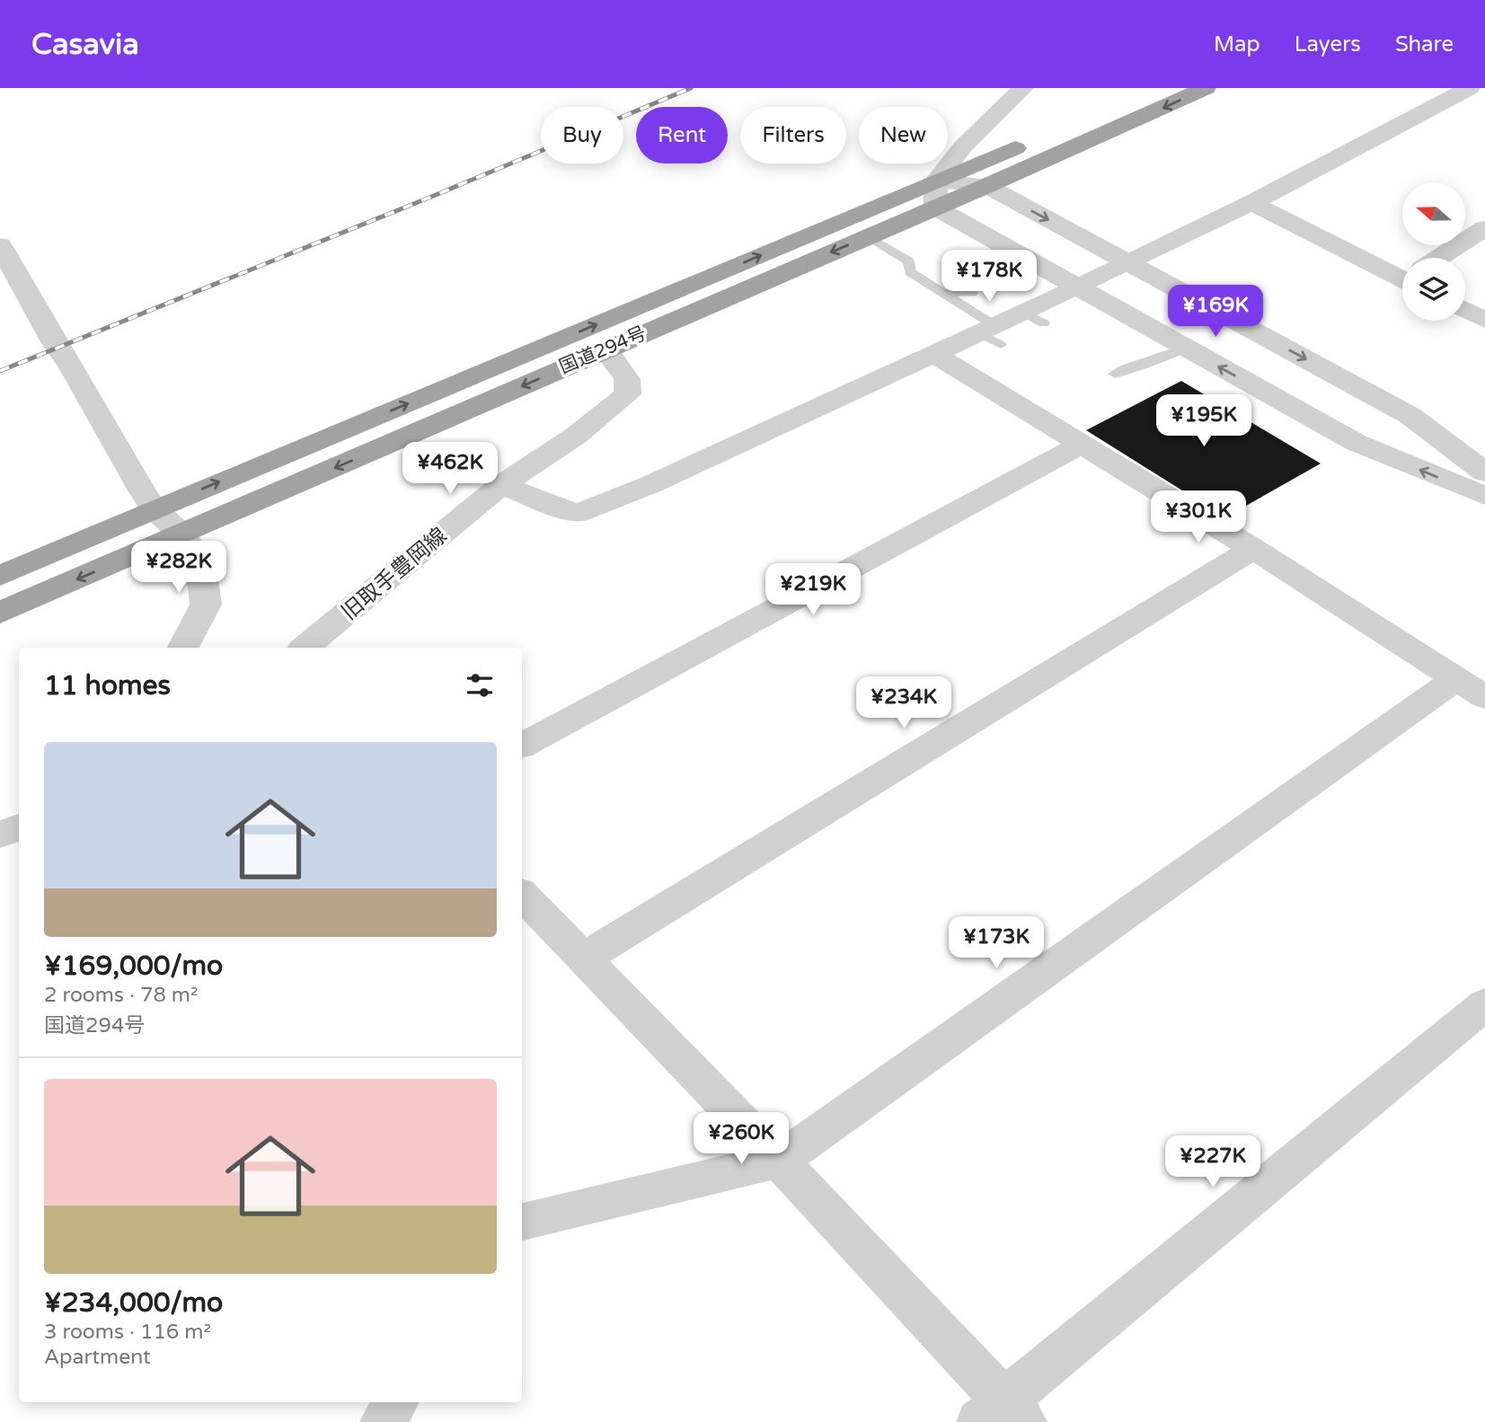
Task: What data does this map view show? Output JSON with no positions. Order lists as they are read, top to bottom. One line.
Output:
{"streets":{"highway":["国道294号"],"street":["旧取手豊岡線"]},"crossings":[["国道294号","旧取手豊岡線"]],"north":"left","page":{"header":"Casavia","nav":["Map","Layers","Share"],"chip":["Buy","Rent","Filters","New"],"price":["¥178K","¥169K","¥195K","¥462K","¥301K","¥282K","¥219K","¥234K","¥173K","¥260K","¥227K"],"heading":"11 homes","list":[{"name":"¥169,000/mo","note":"2 rooms · 78 m² · 国道294号"},{"name":"¥234,000/mo","note":"3 rooms · 116 m² · Apartment"}]}}
